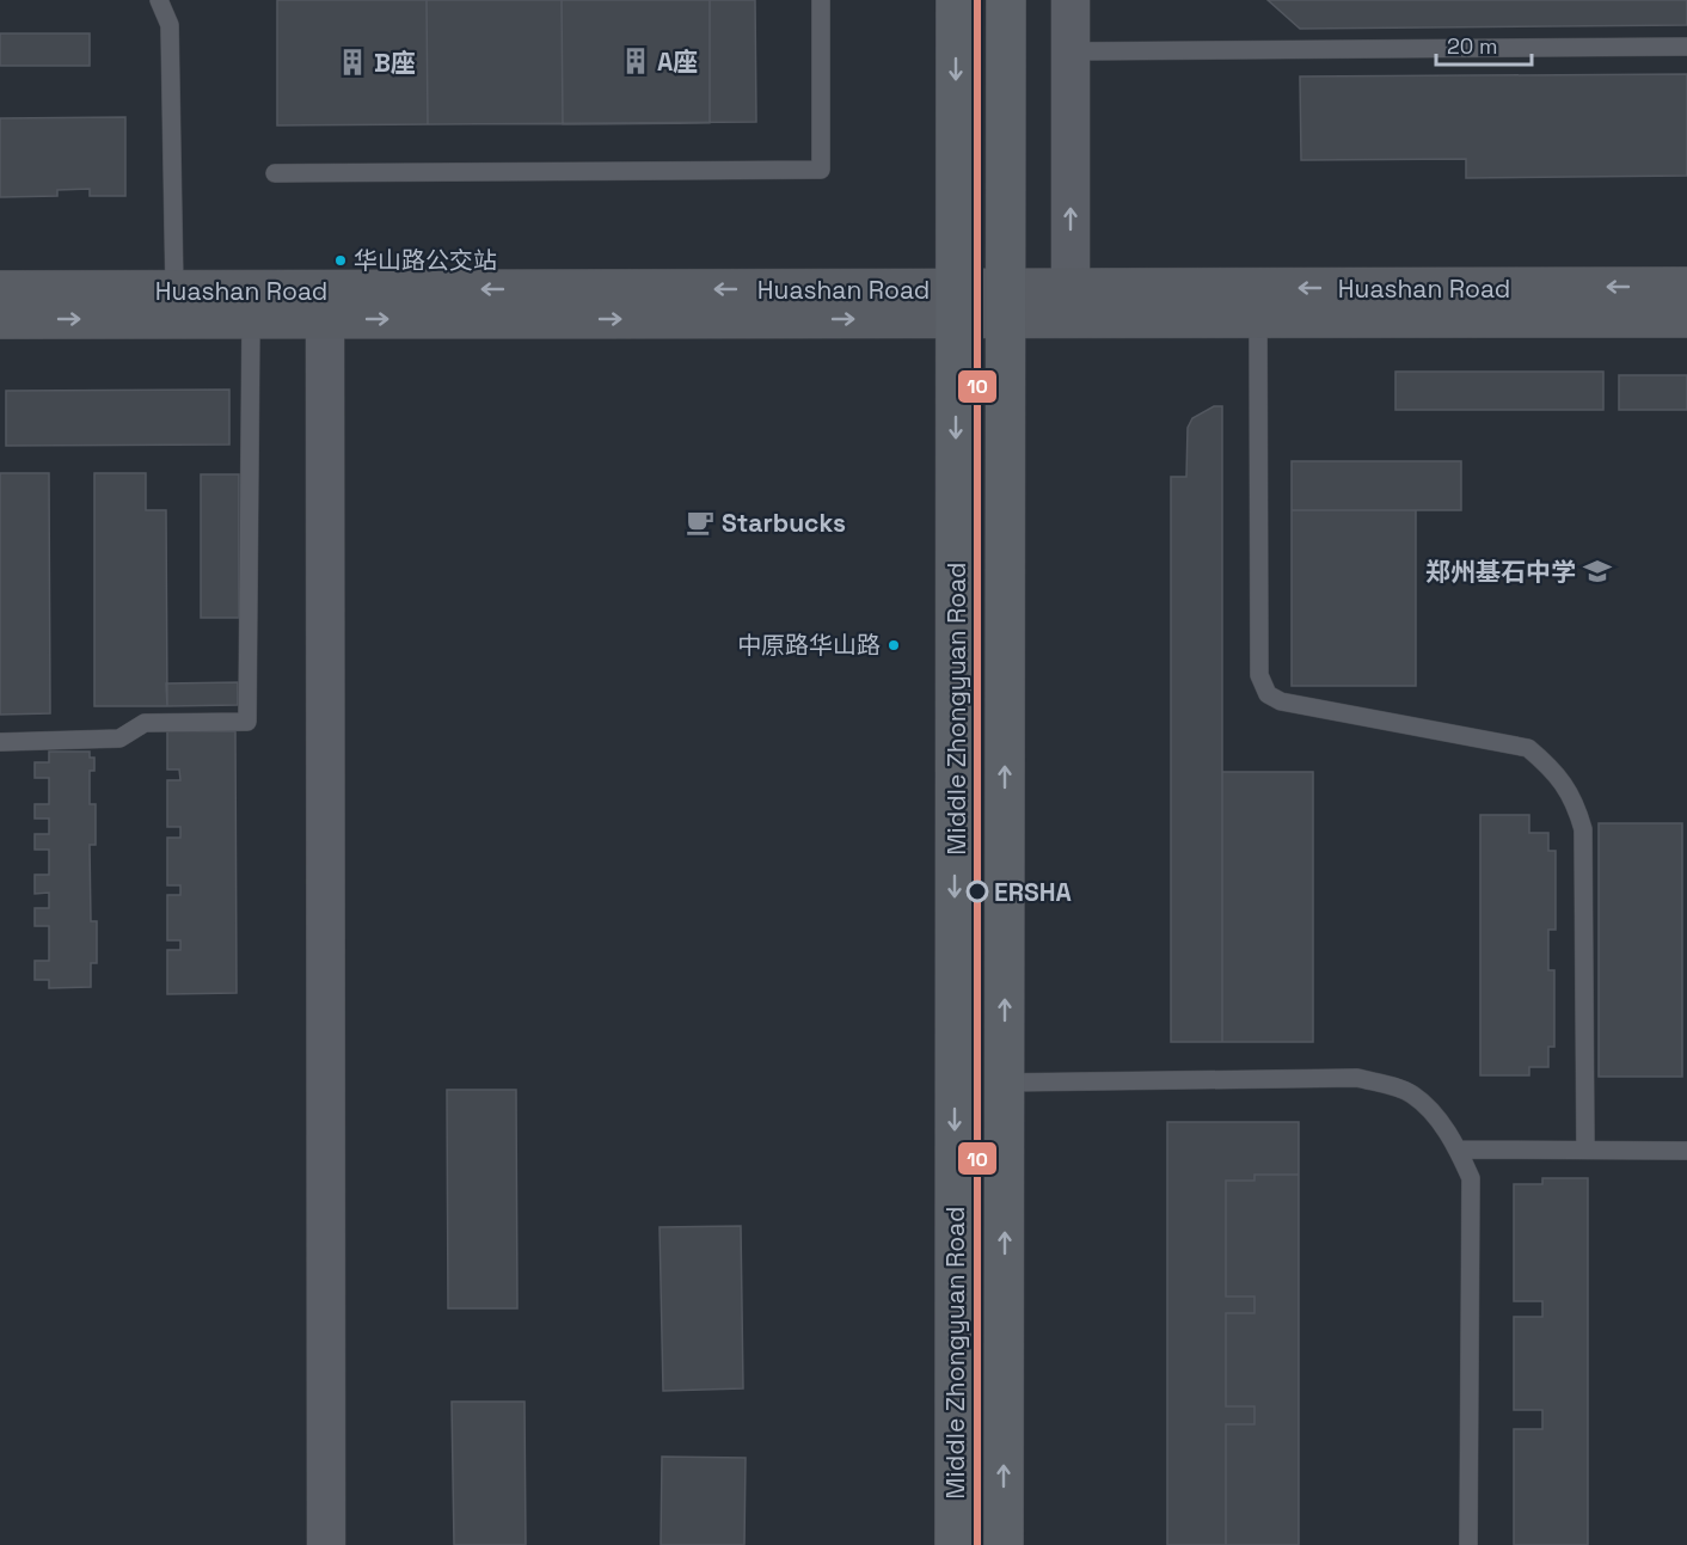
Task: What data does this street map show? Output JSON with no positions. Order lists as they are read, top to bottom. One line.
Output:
{"streets":{"main road":["Middle Zhongyuan Road"],"street":["Huashan Road"]},"crossings":[["Huashan Road","Middle Zhongyuan Road"]],"places":{"building":["A座","B座"],"other":["华山路公交站","中原路华山路","ERSHA"],"cafe":["Starbucks"],"school or university":["郑州基石中学"]},"lines":["transit line 10"],"scale_bar":"20 m"}
